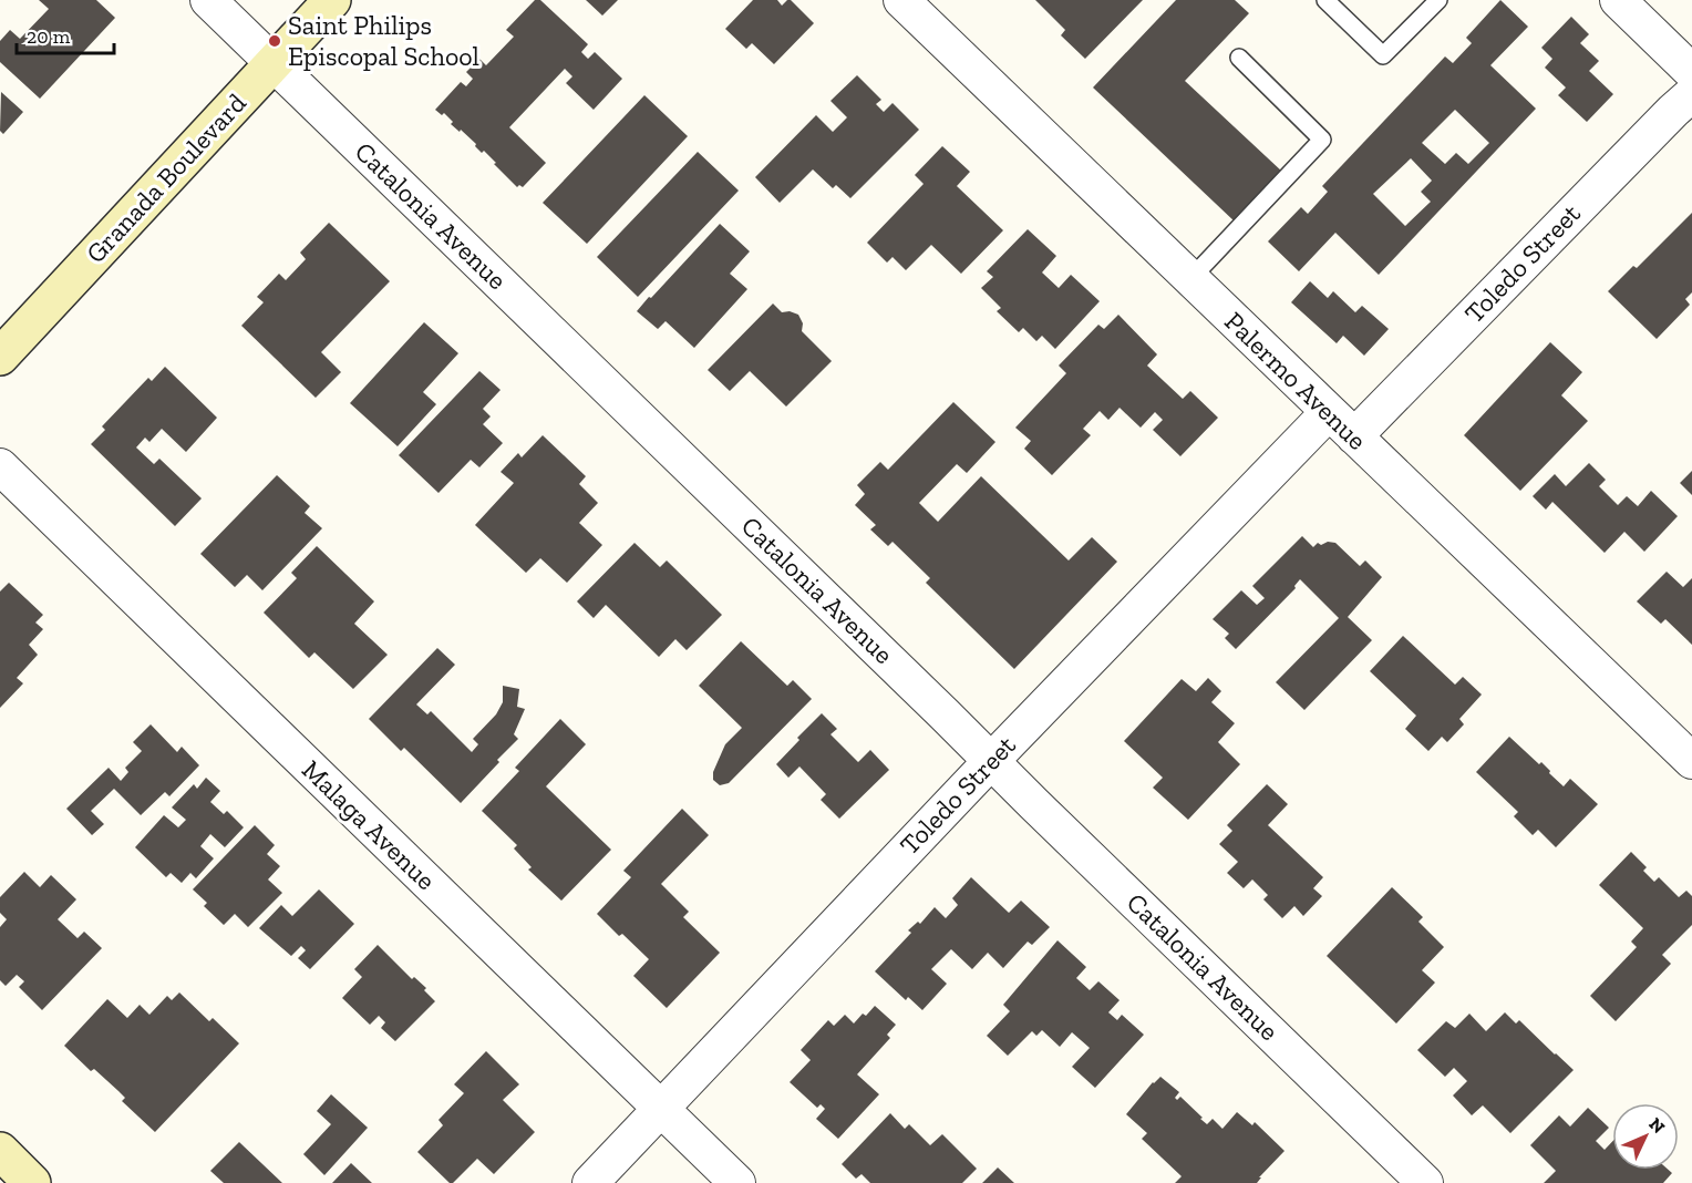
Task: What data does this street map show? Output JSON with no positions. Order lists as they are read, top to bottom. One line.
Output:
{"streets":{"street":["Granada Boulevard","Catalonia Avenue","Toledo Street","Palermo Avenue","Malaga Avenue"]},"crossings":[["Granada Boulevard","Catalonia Avenue"],["Catalonia Avenue","Toledo Street"],["Toledo Street","Palermo Avenue"],["Toledo Street","Malaga Avenue"]],"places":["Saint Philips Episcopal School"],"scale_bar":"20 m","north":"top right"}
